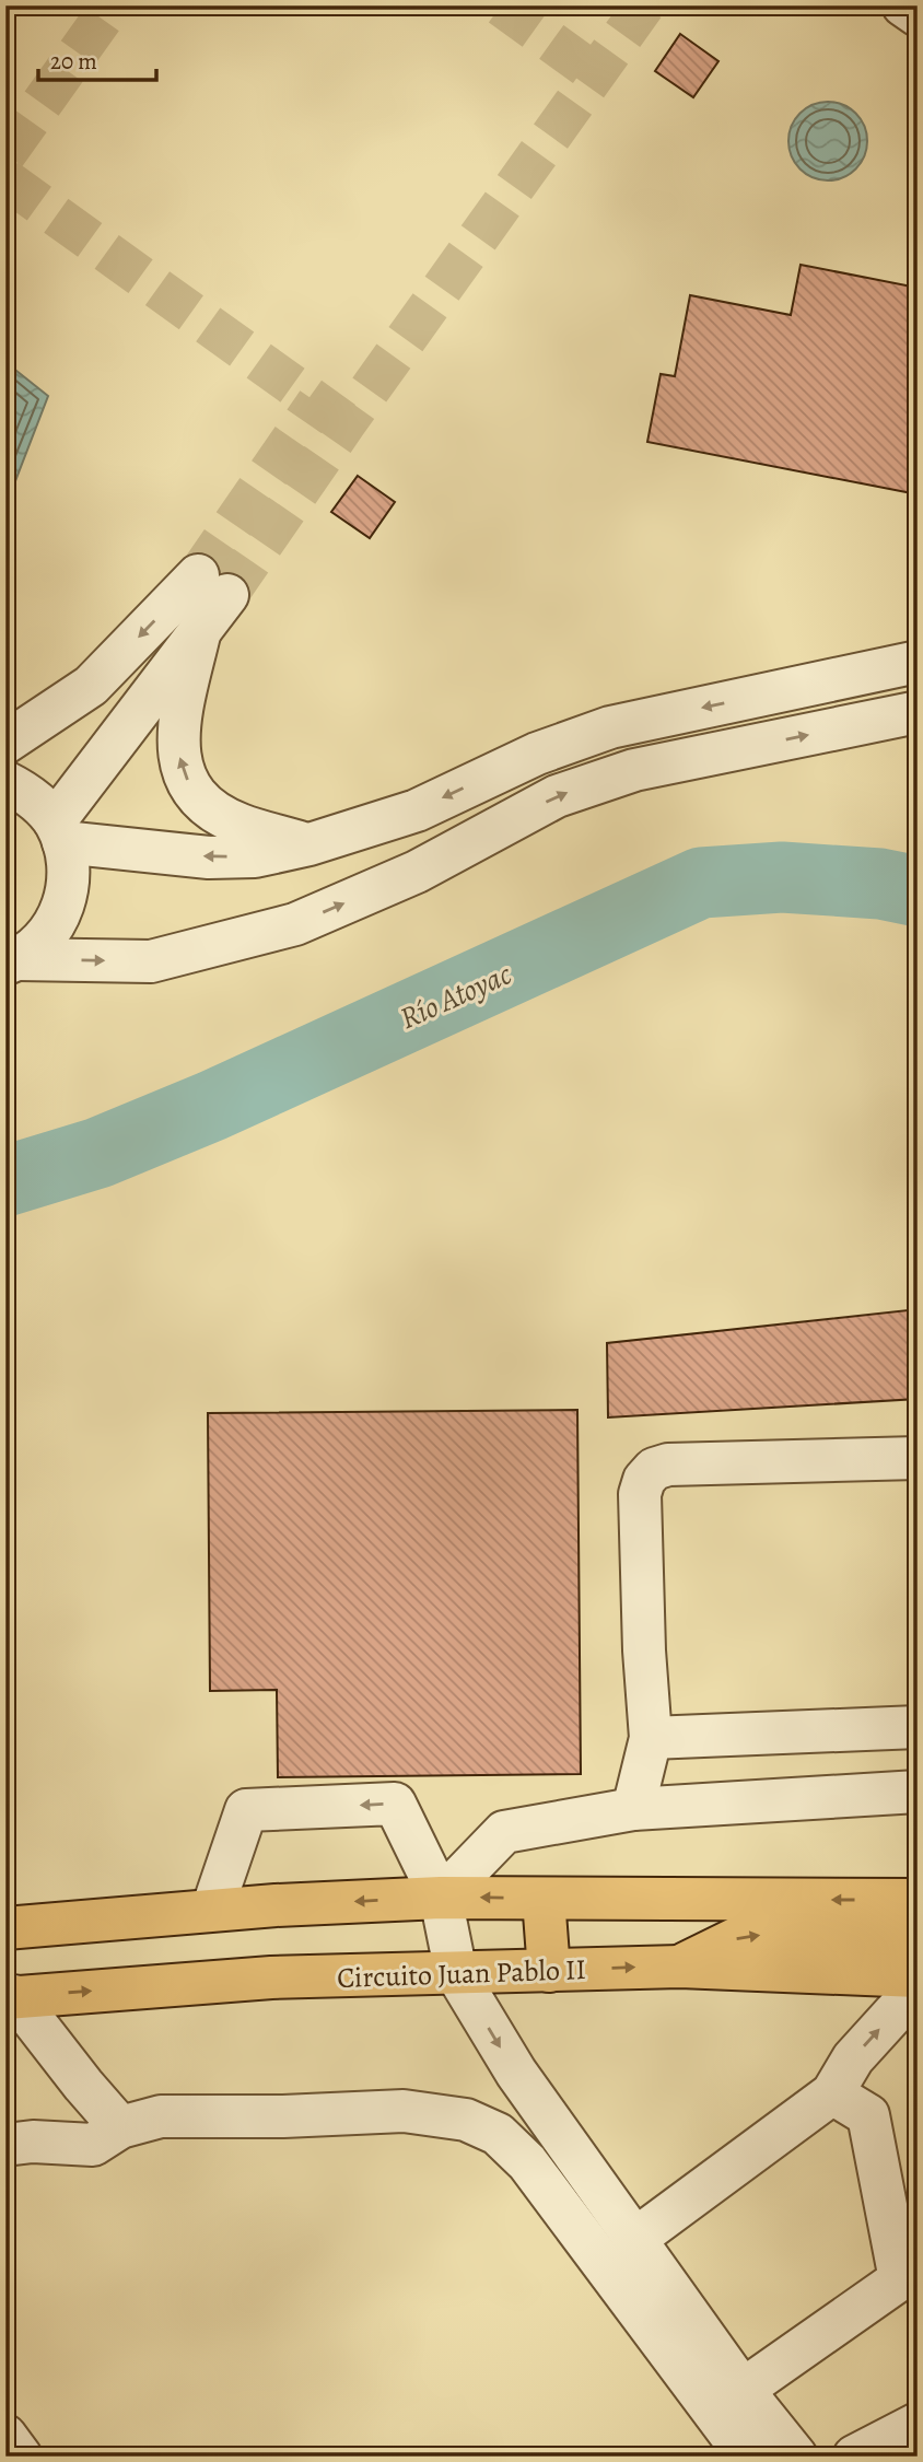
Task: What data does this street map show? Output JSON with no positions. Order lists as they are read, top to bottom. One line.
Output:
{"streets":{"main road":["Circuito Juan Pablo II"]},"water":["Río Atoyac"],"scale_bar":"20 m"}
